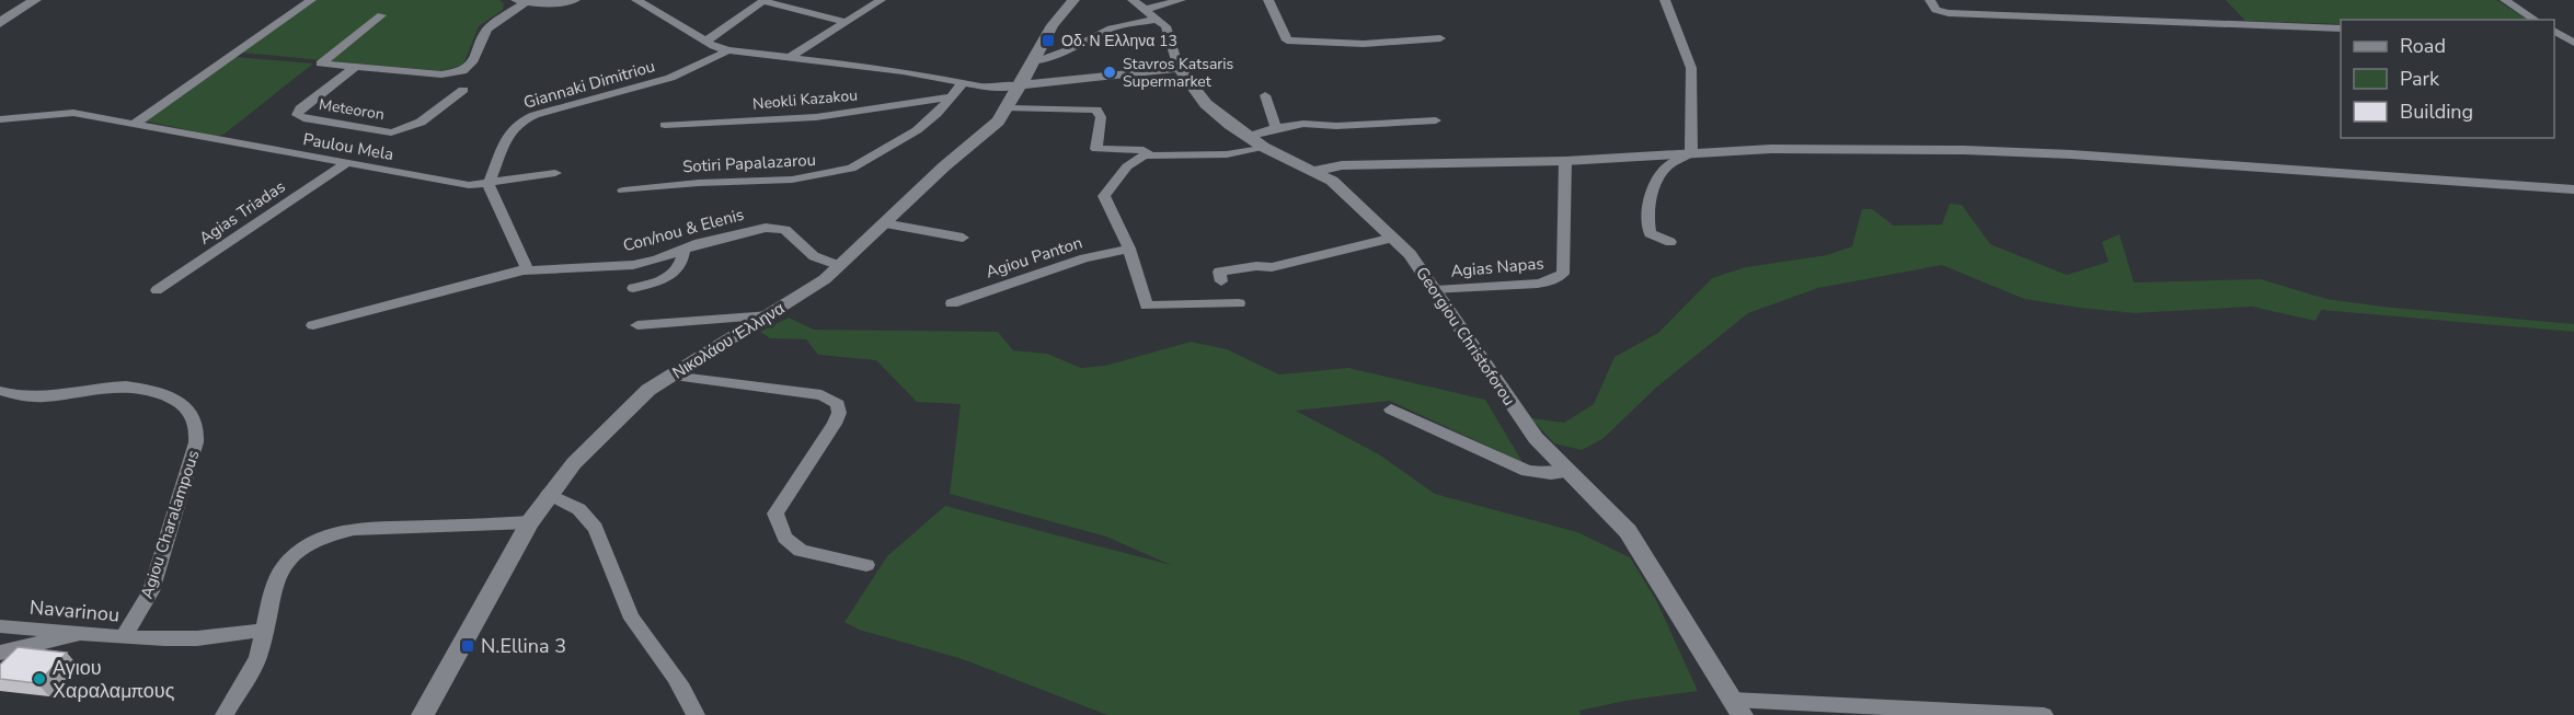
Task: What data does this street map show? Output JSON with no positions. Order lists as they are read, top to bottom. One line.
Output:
{"streets":{"street":["Giannaki Dimitriou","Neokli Kazakou","Meteoron","Paulou Mela","Sotiri Papalazarou","Agias Triadas","Con/nou & Elenis","Agiou Panton","Agias Napas","Georgiou Christoforou","Νικολάου Έλληνα","Agiou Charalampous","Navarinou"]},"crossings":[["Giannaki Dimitriou","Paulou Mela"],["Neokli Kazakou","Sotiri Papalazarou"],["Paulou Mela","Agias Triadas"],["Con/nou & Elenis","Νικολάου Έλληνα"],["Agias Napas","Georgiou Christoforou"],["Agiou Charalampous","Navarinou"]],"places":{"transit":["Οδ. Ν Ελληνα 13","N.Ellina 3"],"other":["Stavros Katsaris Supermarket","Αγιου Χαραλαμπους"]},"legend":["Road","Park","Building"]}
